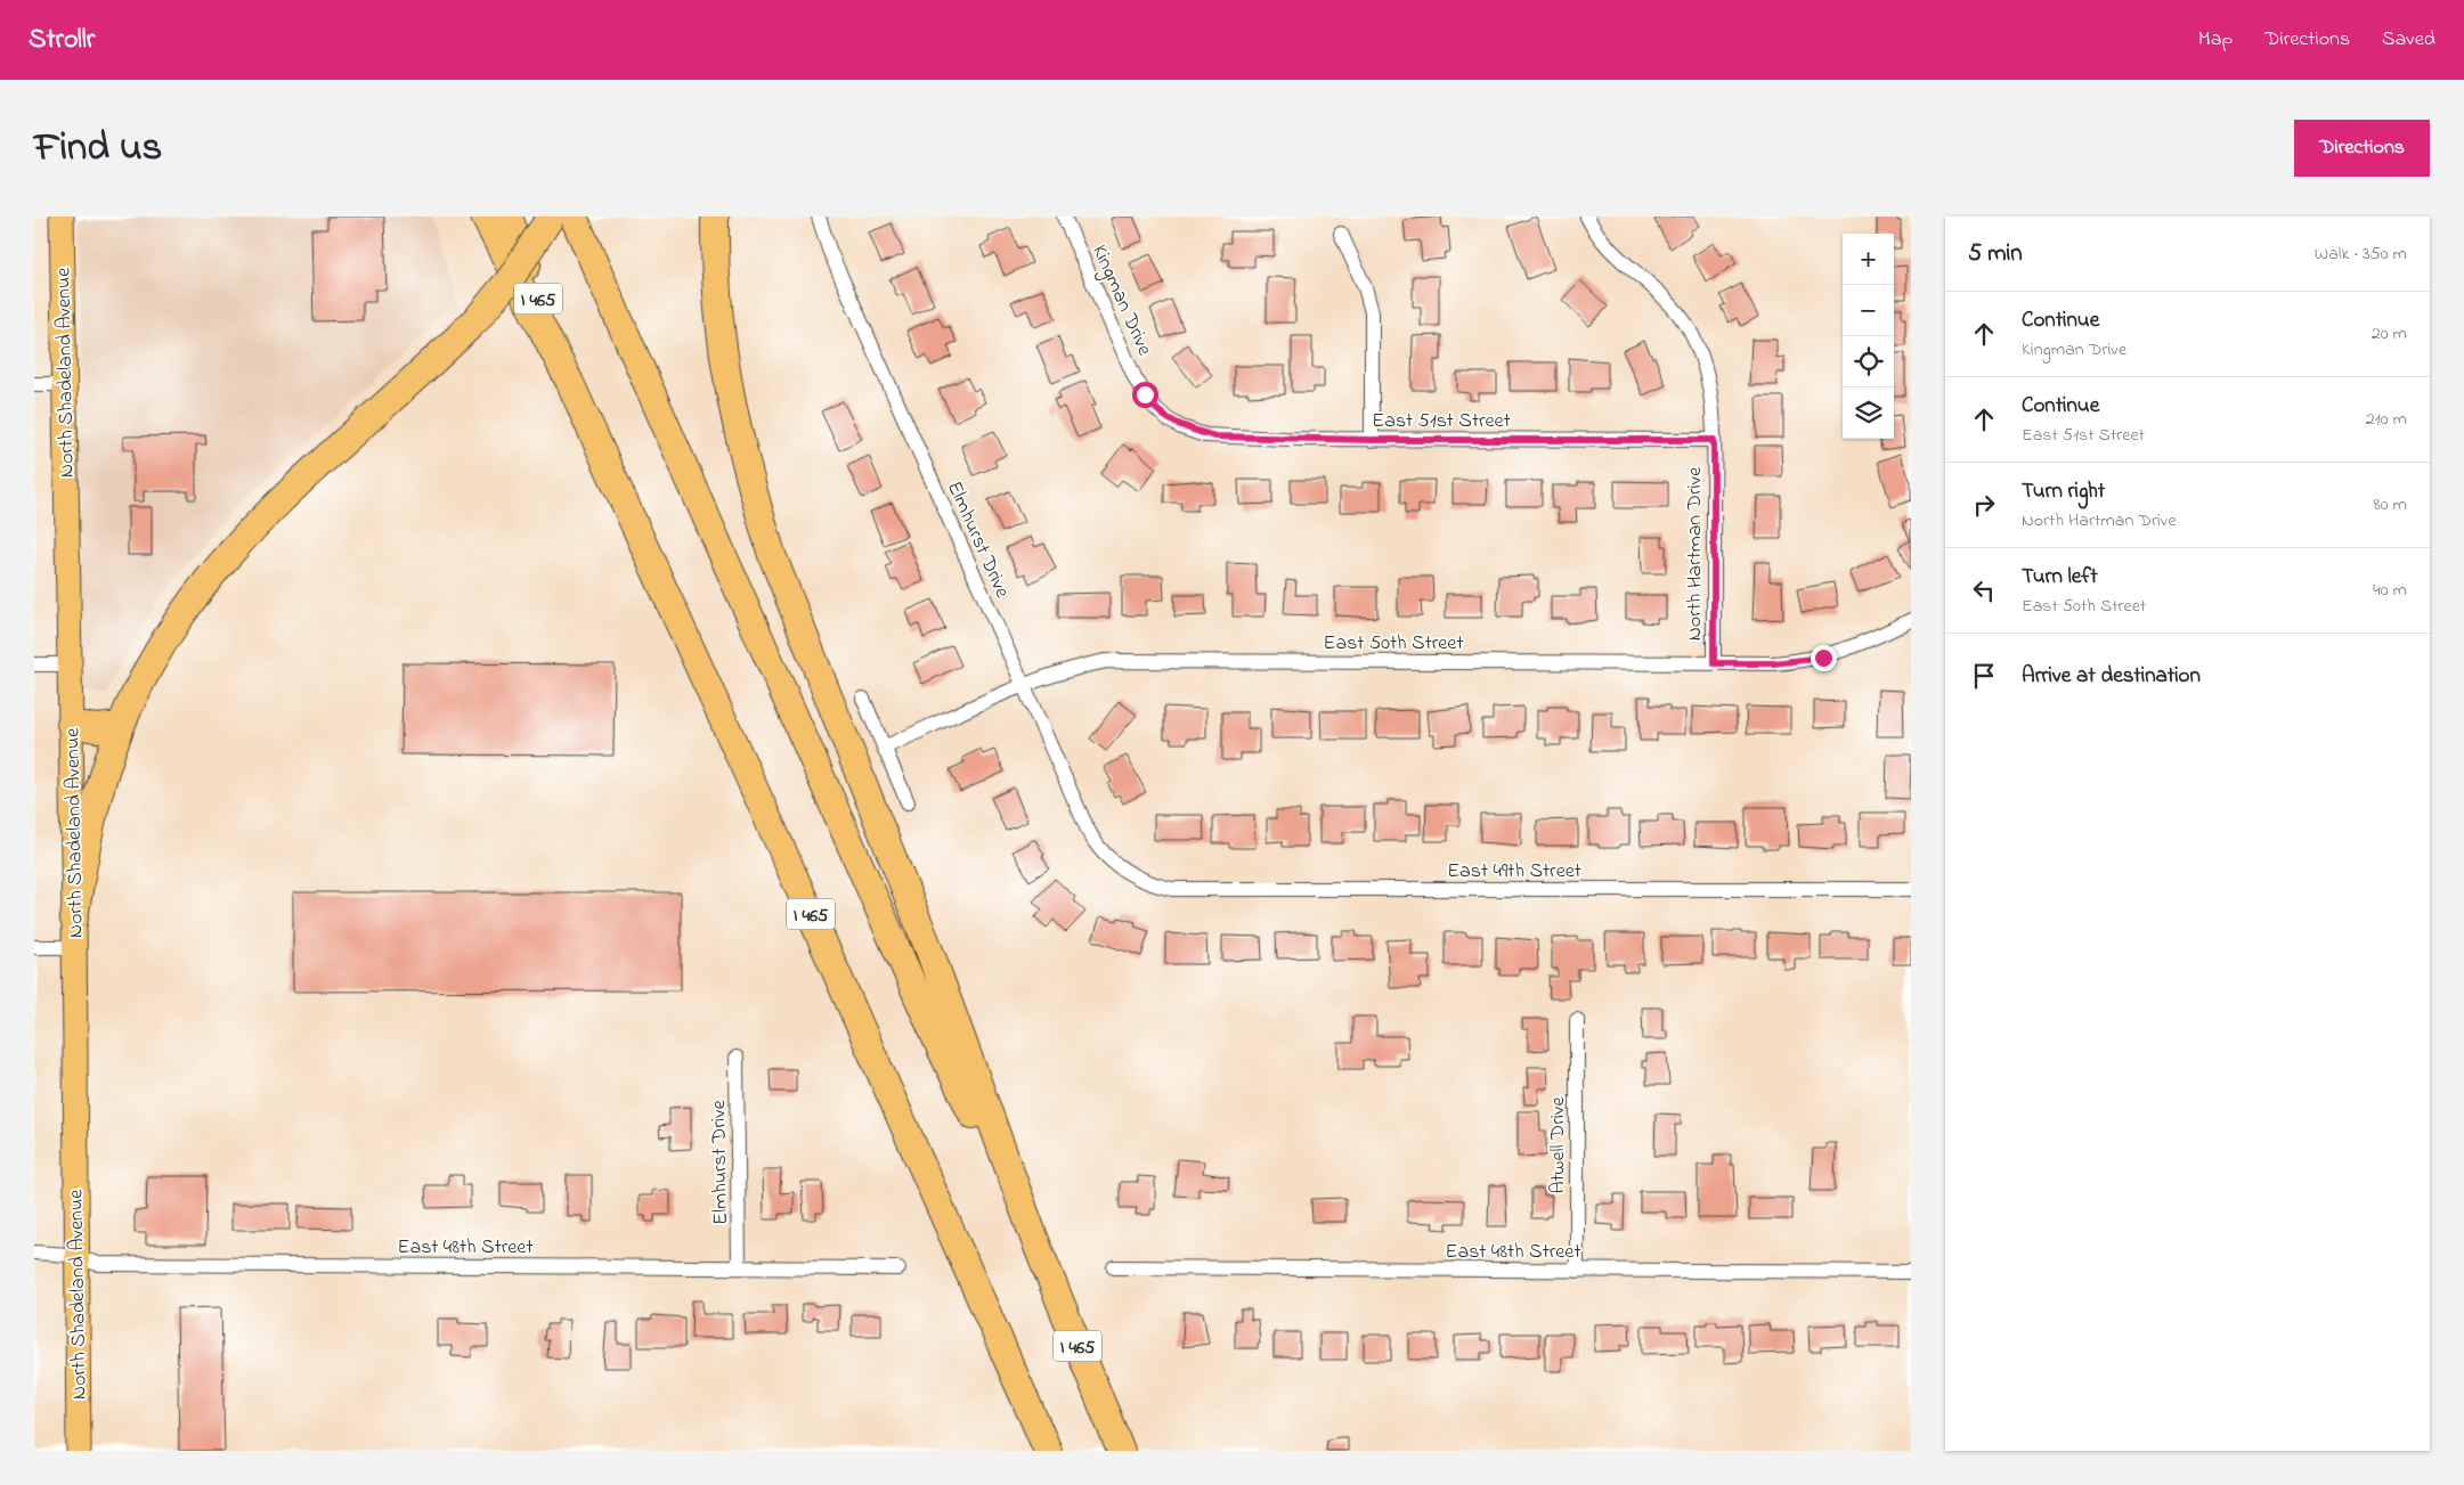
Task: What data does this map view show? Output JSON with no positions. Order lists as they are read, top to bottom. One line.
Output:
{"streets":{"highway":["I 465"],"main road":["North Shadeland Avenue"],"street":["Kingman Drive","East 51st Street","Elmhurst Drive","North Hartman Drive","East 50th Street","East 49th Street","Atwell Drive","East 48th Street"]},"crossings":[["Kingman Drive","East 51st Street"],["North Shadeland Avenue","East 48th Street"],["East 51st Street","North Hartman Drive"],["Elmhurst Drive","East 50th Street"],["Elmhurst Drive","East 49th Street"],["Elmhurst Drive","East 48th Street"],["North Hartman Drive","East 50th Street"],["Atwell Drive","East 48th Street"]],"page":{"header":"Strollr","nav":["Map","Directions","Saved"],"title":"Find us","buttons":"Directions","heading":["5 min","Walk · 350 m"],"map_buttons":["+","−"],"list":[["Continue","Kingman Drive","20 m"],["Continue","East 51st Street","210 m"],["Turn right","North Hartman Drive","80 m"],["Turn left","East 50th Street","40 m"],"Arrive at destination"]}}
